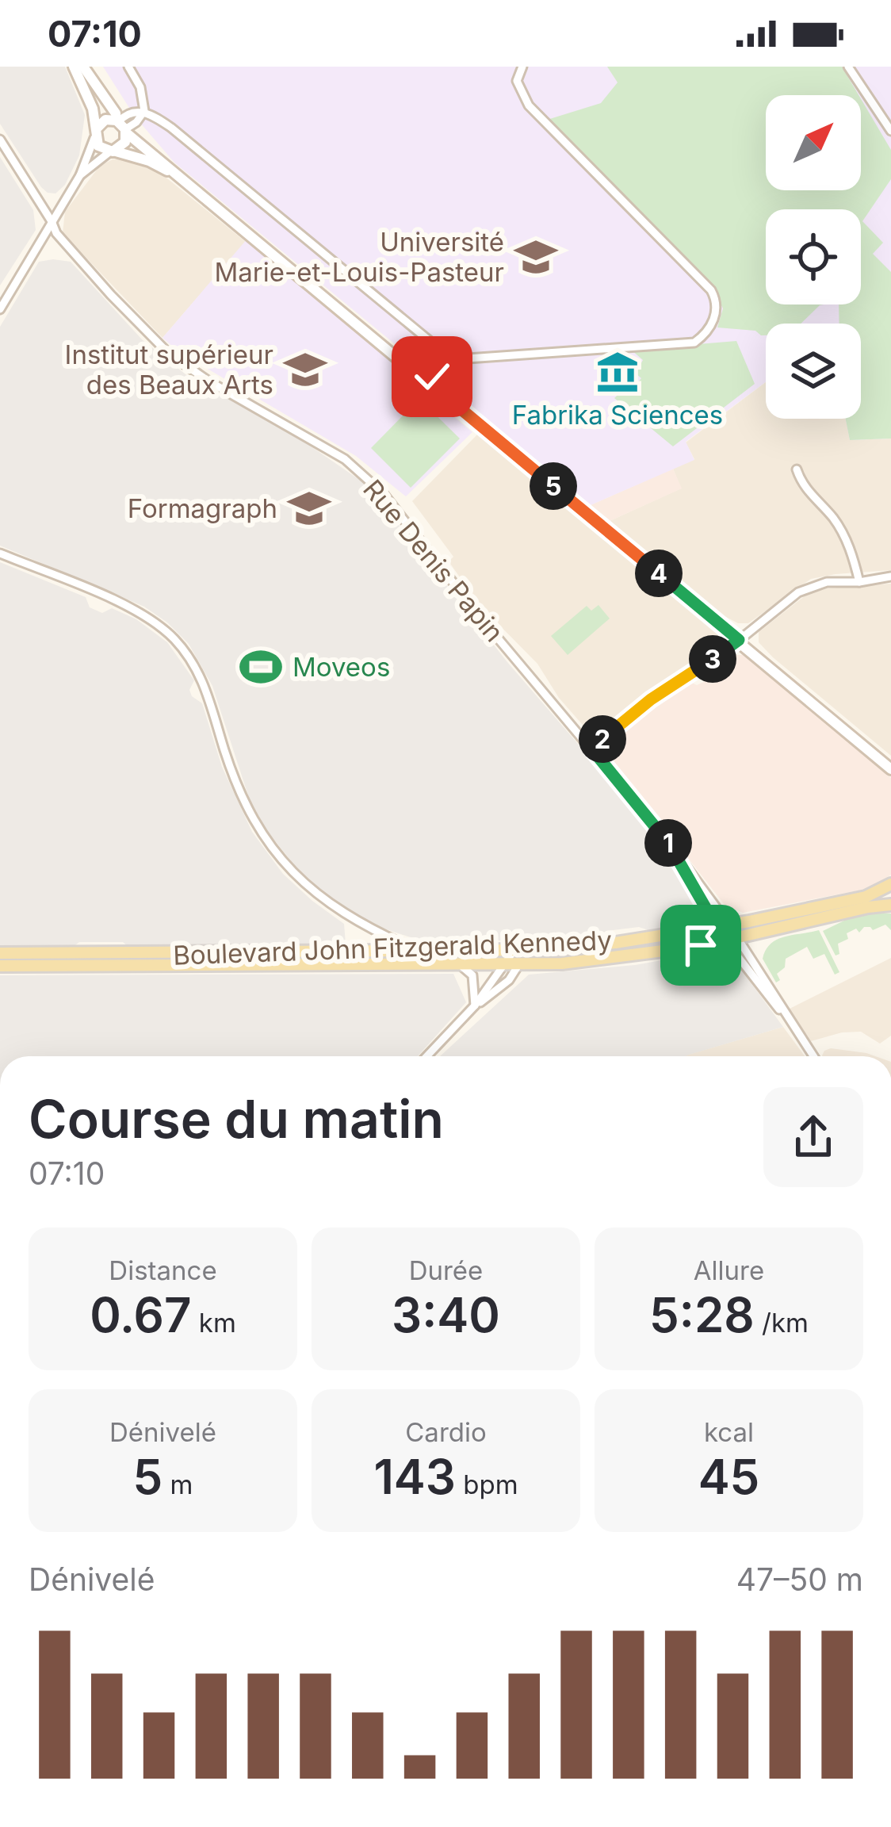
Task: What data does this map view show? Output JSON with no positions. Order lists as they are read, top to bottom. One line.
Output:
{"streets":{"main road":["Boulevard John Fitzgerald Kennedy"],"street":["Rue Denis Papin"]},"crossings":[["Rue Denis Papin","Boulevard John Fitzgerald Kennedy"]],"places":{"school or university":["Université Marie-et-Louis-Pasteur","Institut supérieur des Beaux Arts","Formagraph"],"museum":["Fabrika Sciences"],"sports":["Moveos"]},"north":"top right","page":{"status":"07:10","pins":["5","4","3","2","1"],"heading":["Course du matin","07:10"],"stats":[["Distance","0.67 km"],["Durée","3:40"],["Allure","5:28 /km"],["Dénivelé","5 m"],["Cardio","143 bpm"],["kcal","45"]],"chart":["Dénivelé","47–50 m"]}}
